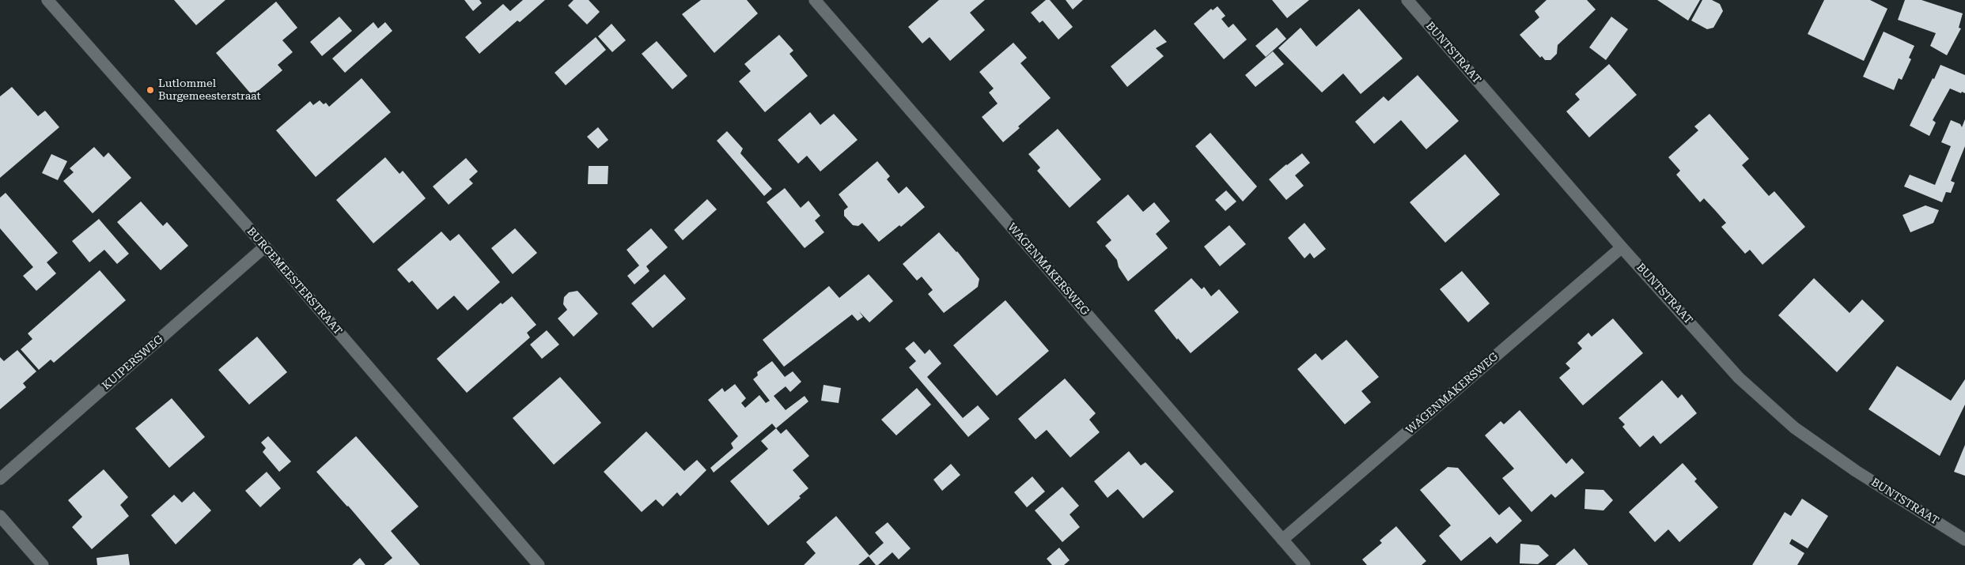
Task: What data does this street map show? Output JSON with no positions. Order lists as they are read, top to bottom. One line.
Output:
{"streets":{"street":["BUNTSTRAAT","WAGENMAKERSWEG","BURGEMEESTERSTRAAT","KUIPERSWEG"]},"crossings":[["BUNTSTRAAT","WAGENMAKERSWEG"],["BURGEMEESTERSTRAAT","KUIPERSWEG"]],"places":["Lutlommel Burgemeesterstraat"]}
